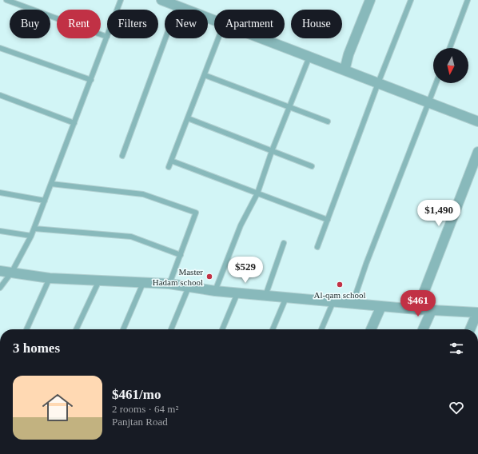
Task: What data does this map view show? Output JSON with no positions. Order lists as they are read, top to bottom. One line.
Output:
{"places":["Master Hadam school","Al-qam school"],"north":"bottom","page":{"chip":["Buy","Rent","Filters","New","Apartment","House"],"price":["$1,490","$529","$461"],"heading":"3 homes","list":[{"name":"$461/mo","note":"2 rooms · 64 m² · Panjtan Road"}]}}
